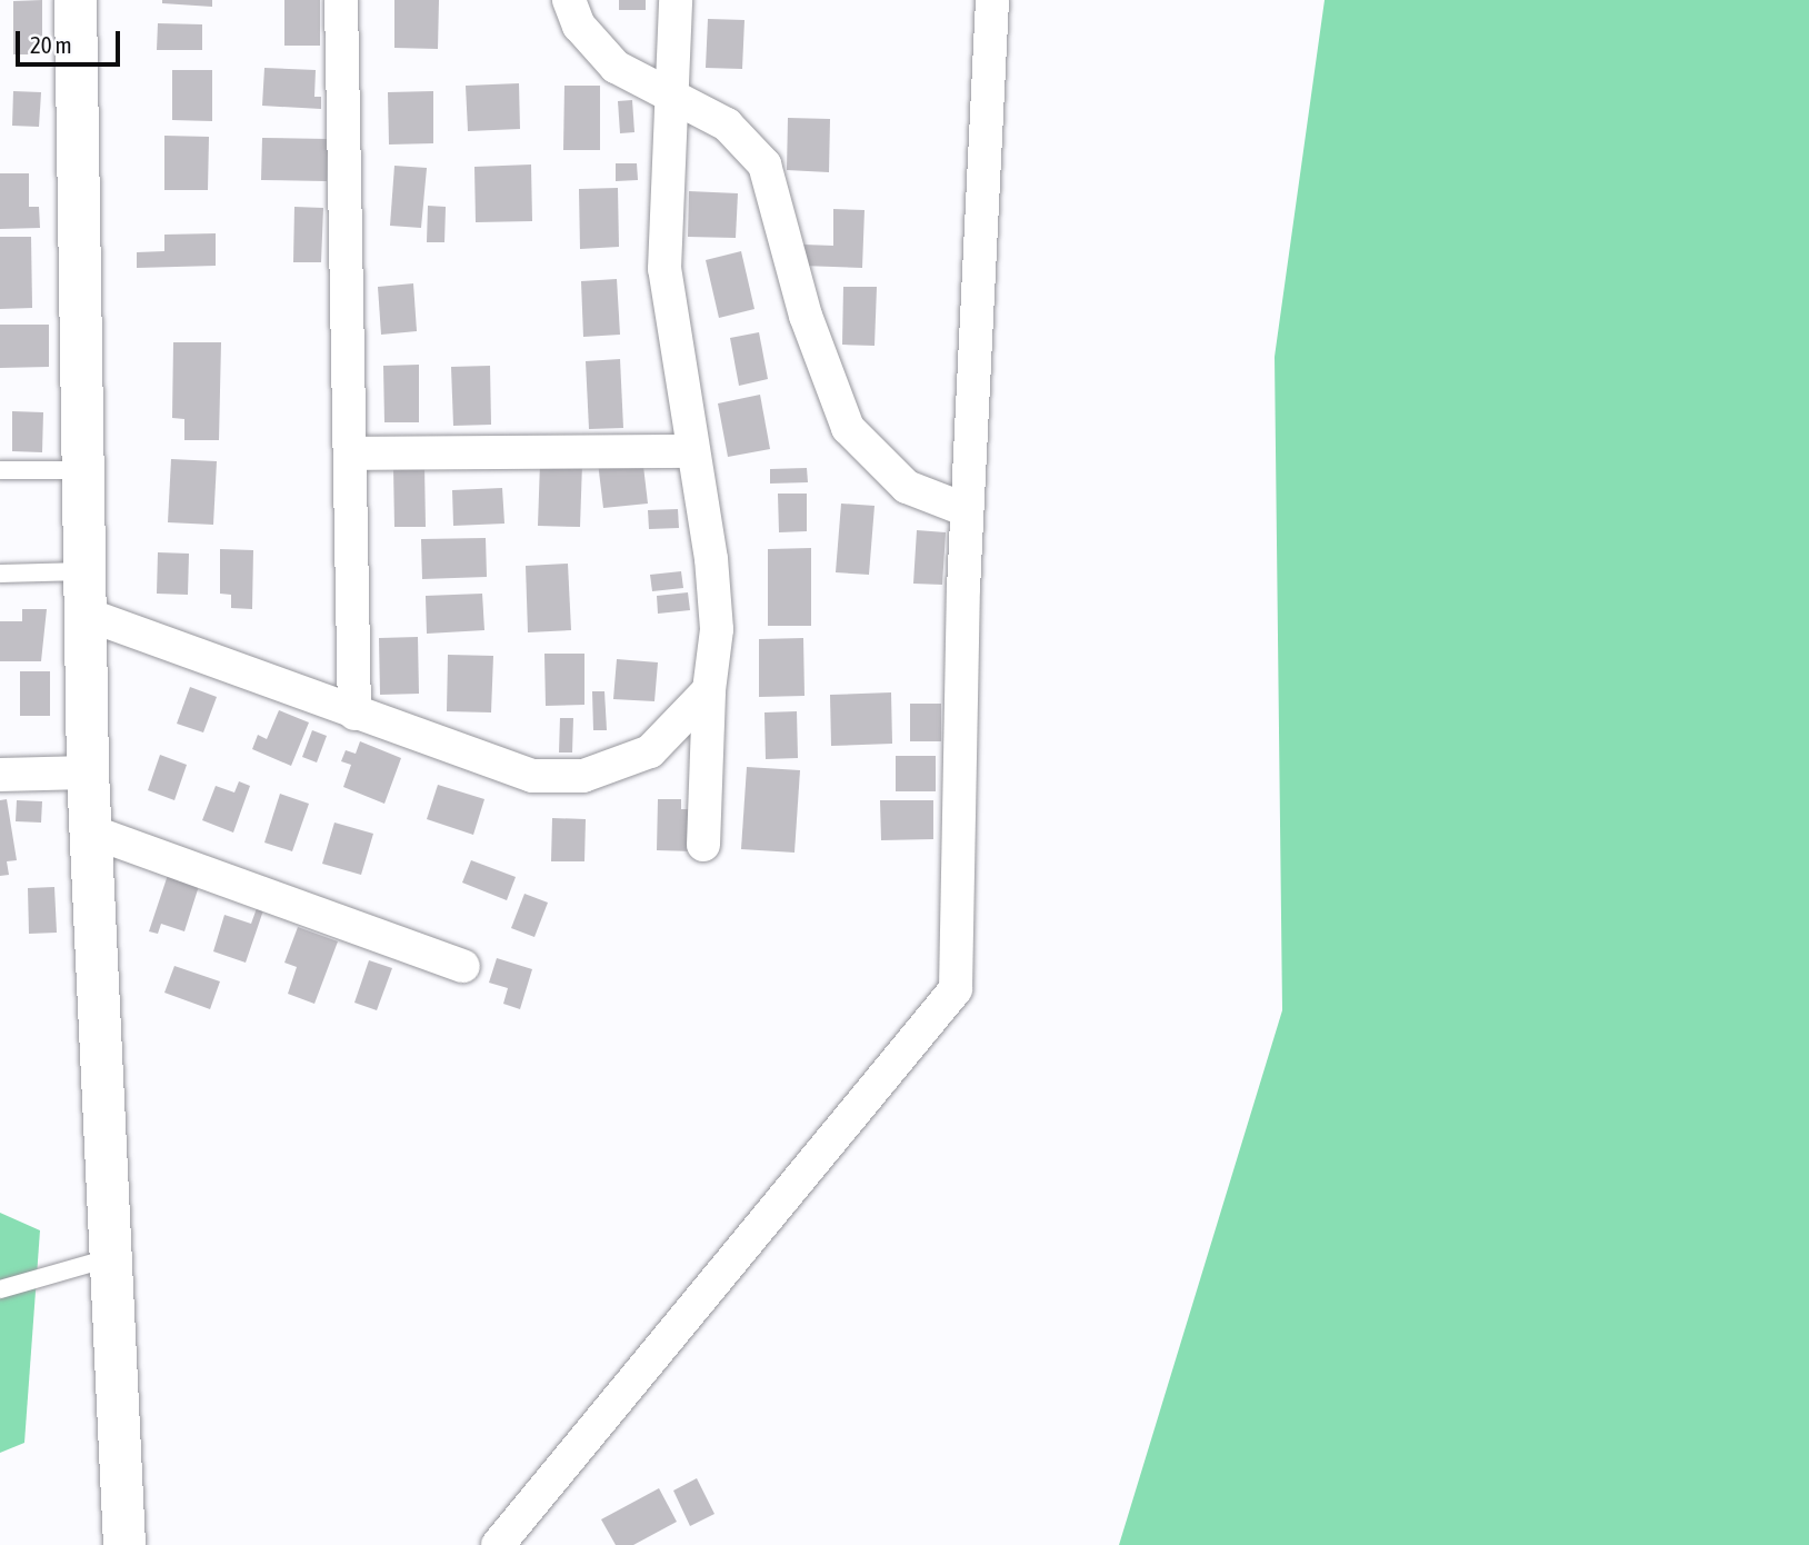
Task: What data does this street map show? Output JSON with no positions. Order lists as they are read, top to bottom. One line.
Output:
{"scale_bar":"20 m"}
